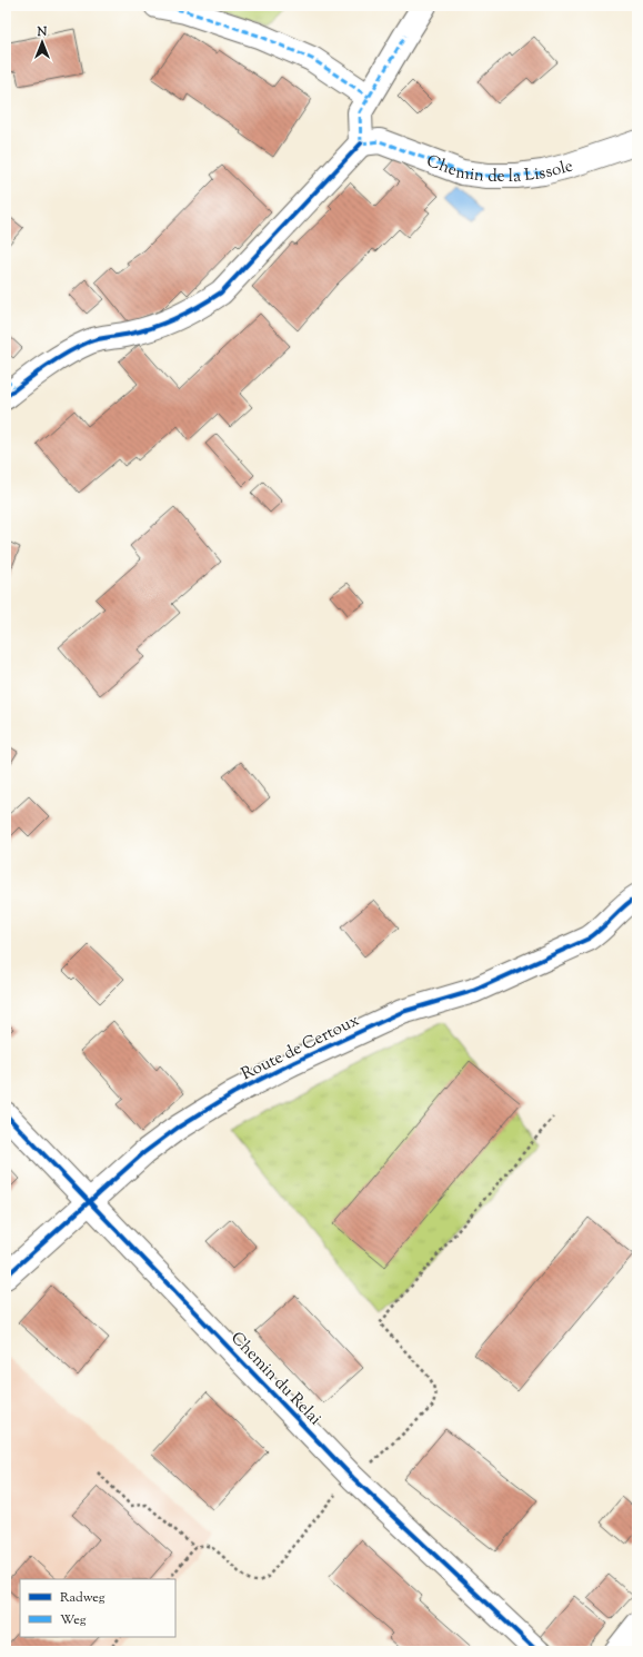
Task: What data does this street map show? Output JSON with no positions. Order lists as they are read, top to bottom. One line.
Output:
{"streets":{"street":["Chemin de la Lissole","Route de Certoux","Chemin du Relai"]},"crossings":[["Route de Certoux","Chemin du Relai"]],"legend":["Radweg","Weg"],"north":"top"}
